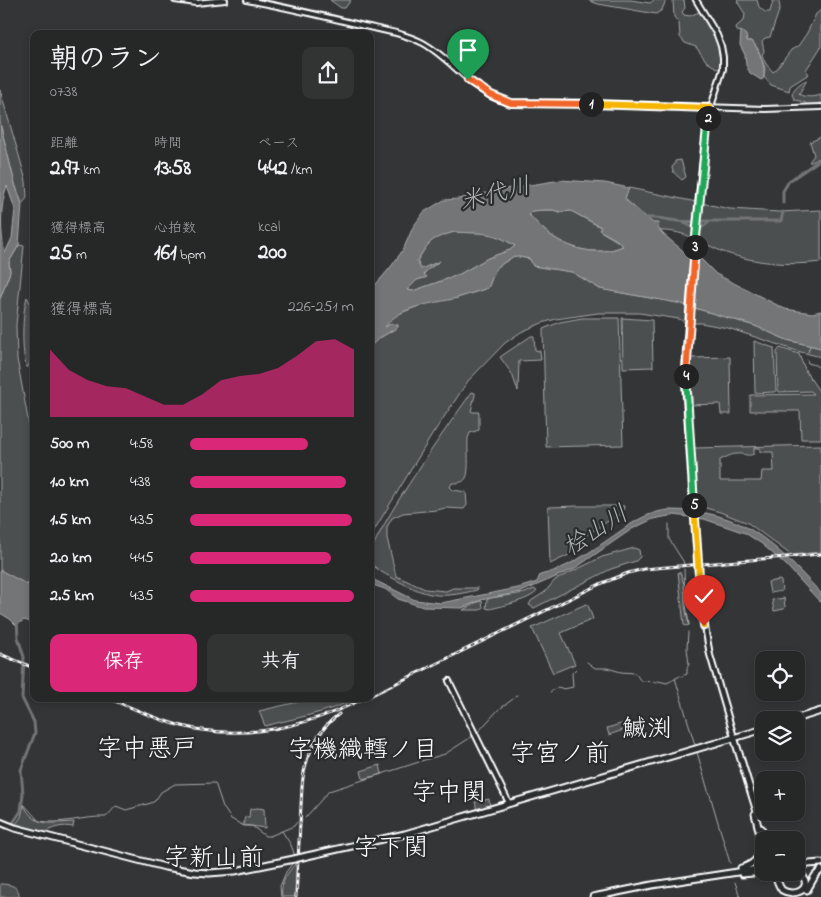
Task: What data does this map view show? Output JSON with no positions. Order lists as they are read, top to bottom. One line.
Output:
{"districts":["鰄渕","字中悪戸","字機織轌ノ目","字宮ノ前","字中関","字下関","字新山前"],"water":["米代川","桧山川"],"page":{"heading":["朝のラン","07:38"],"pins":["1","2","3","4","5"],"stats":[["距離","2.97 km"],["時間","13:58"],["ペース","4:42 /km"],["獲得標高","25 m"],["心拍数","161 bpm"],["kcal","200"]],"chart":["獲得標高","226–251 m"],"list":[{"name":"500 m","note":"4:58"},{"name":"1.0 km","note":"4:38"},{"name":"1.5 km","note":"4:35"},{"name":"2.0 km","note":"4:45"},{"name":"2.5 km","note":"4:35"}],"buttons":["保存","共有"],"map_buttons":["+","−"]}}
